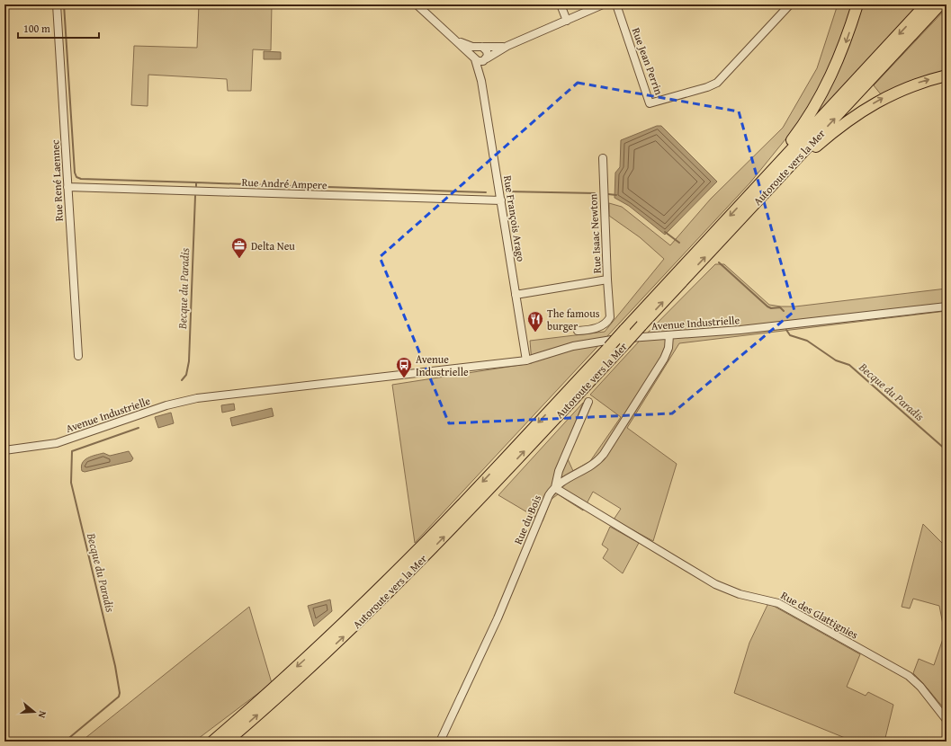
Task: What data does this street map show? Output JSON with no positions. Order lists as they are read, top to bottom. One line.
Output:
{"streets":{"highway":["Autoroute vers la Mer"],"street":["Rue Jean Perrin","Rue René Laennec","Rue André Ampere","Rue François Arago","Rue Isaac Newton","Avenue Industrielle","Rue du Bois","Rue des Glattignies"]},"crossings":[["Rue René Laennec","Rue André Ampere"],["Rue André Ampere","Rue François Arago"],["Rue François Arago","Rue Isaac Newton"],["Rue François Arago","Avenue Industrielle"],["Avenue Industrielle","Rue du Bois"],["Rue du Bois","Rue des Glattignies"]],"water":["Becque du Paradis"],"places":{"office":["Delta Neu"],"restaurant":["The famous burger"],"bus stop":["Avenue Industrielle"]},"scale_bar":"100 m","north":"right"}
